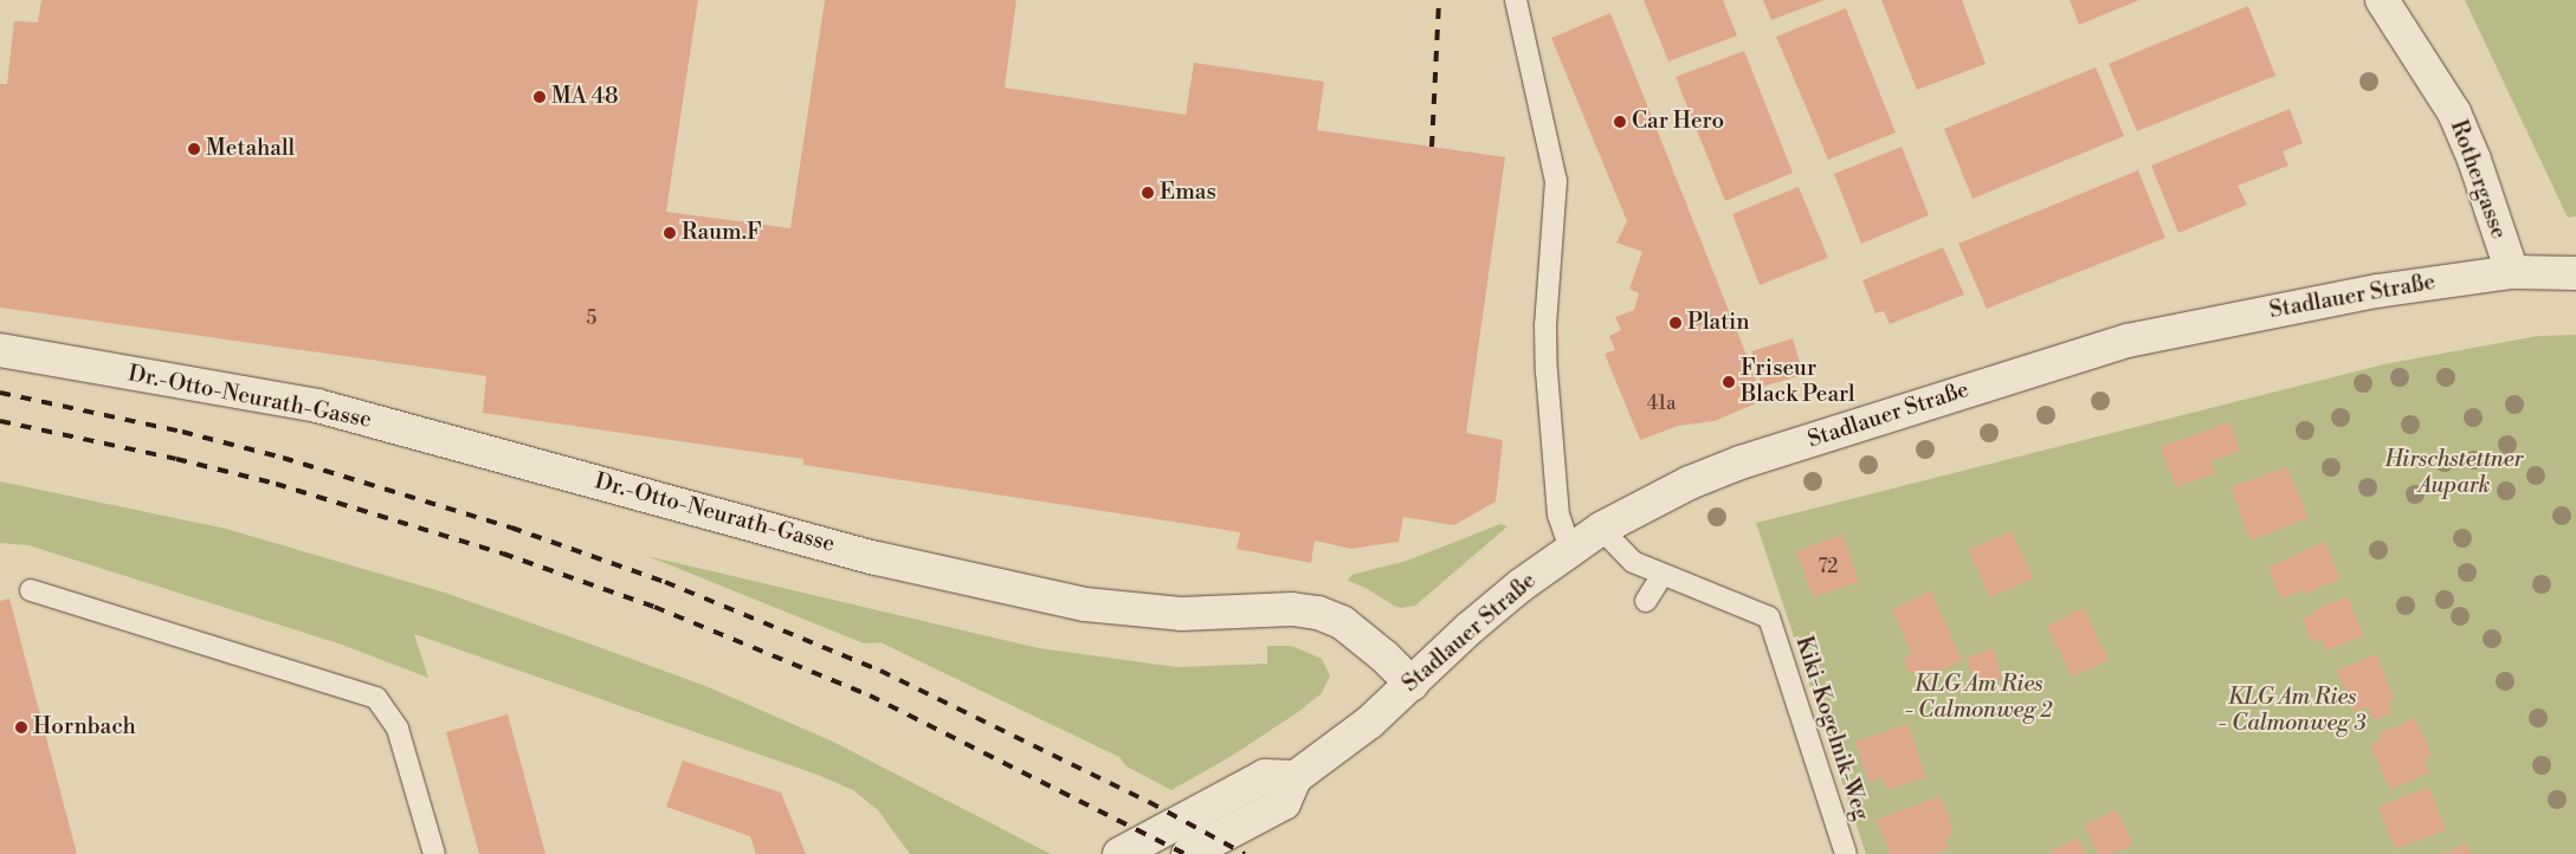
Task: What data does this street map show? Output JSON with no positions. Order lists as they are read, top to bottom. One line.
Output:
{"streets":{"street":["Rothergasse","Stadlauer Straße","Dr.-Otto-Neurath-Gasse"],"lane":["Kiki-Kogelnik-Weg"]},"crossings":[["Rothergasse","Stadlauer Straße"],["Stadlauer Straße","Dr.-Otto-Neurath-Gasse"]],"parks":["Hirschstettner Aupark","KLG Am Ries - Calmonweg 2","KLG Am Ries - Calmonweg 3"],"places":["MA 48","Car Hero","Metahall","Emas","Raum.F","Platin","Friseur Black Pearl","Hornbach"],"house_numbers":["5","41a","72"]}
